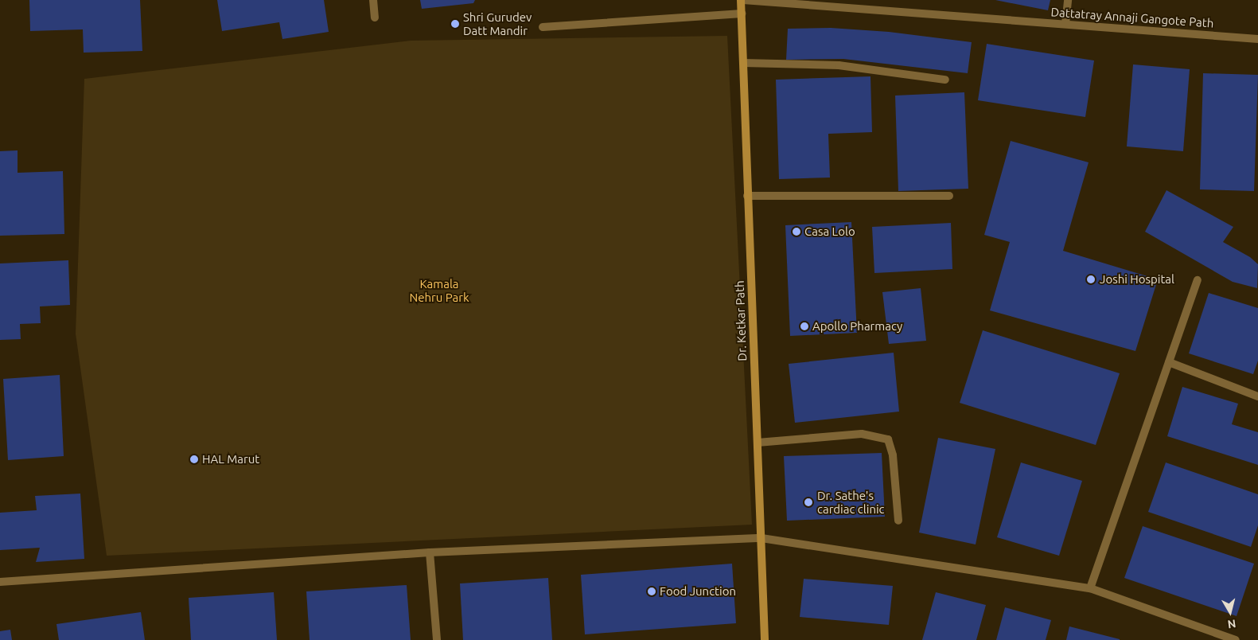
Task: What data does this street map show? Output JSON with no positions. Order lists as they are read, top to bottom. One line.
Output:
{"streets":{"street":["Dattatray Annaji Gangote Path","Dr. Ketkar Path"]},"crossings":[["Dattatray Annaji Gangote Path","Dr. Ketkar Path"]],"parks":["Kamala Nehru Park"],"places":["Shri Gurudev Datt Mandir","Casa Lolo","Joshi Hospital","Apollo Pharmacy","HAL Marut","Dr. Sathe's cardiac clinic","Food Junction"],"north":"bottom"}
